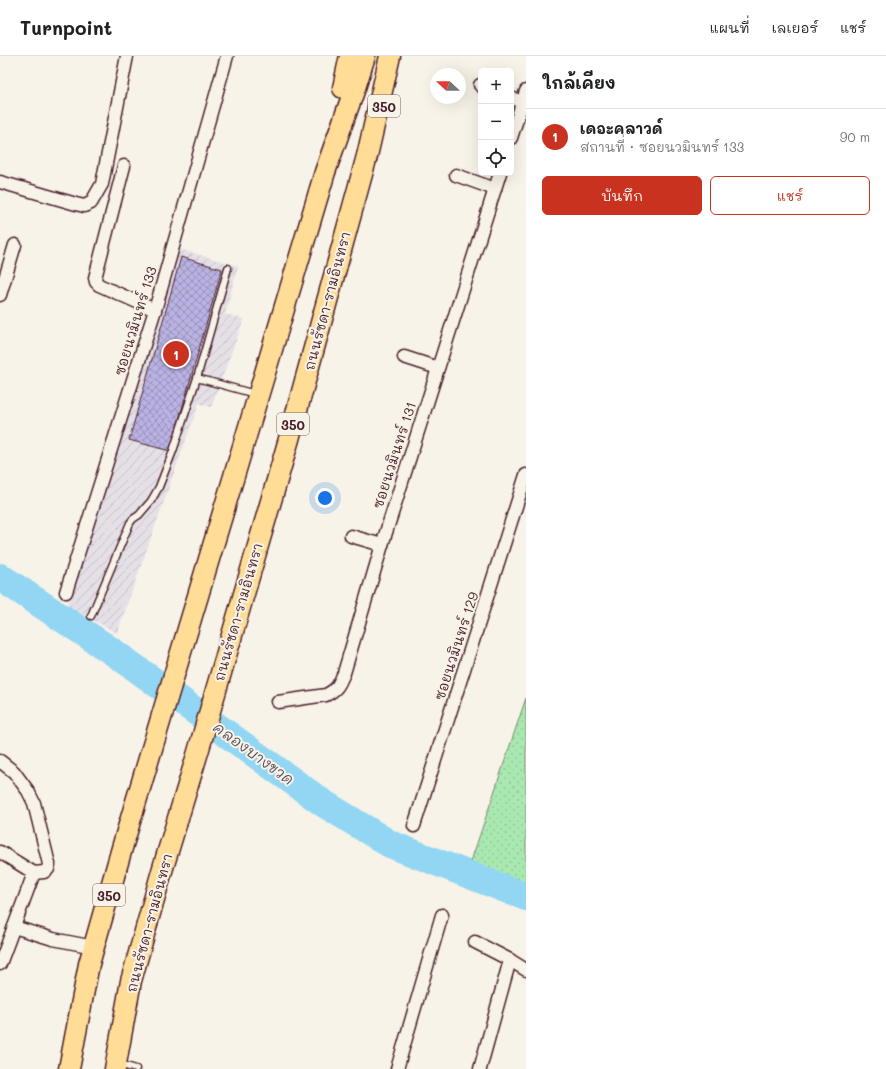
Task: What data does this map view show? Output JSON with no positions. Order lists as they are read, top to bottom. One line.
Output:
{"streets":{"main road":["350","ถนนรัชดา-รามอินทรา"],"street":["ซอยนวมินทร์ 133","ซอยนวมินทร์ 131","ซอยนวมินทร์ 129"]},"water":["คลองบางขวด"],"north":"left","page":{"header":"Turnpoint","nav":["แผนที่","เลเยอร์","แชร์"],"heading":"ใกล้เคียง","map_buttons":["+","−"],"list":[{"mark":"1","name":"เดอะคลาวด์","note":"สถานที่ · ซอยนวมินทร์ 133","value":"90 m"}],"buttons":["บันทึก","แชร์"],"pins":"1"}}
